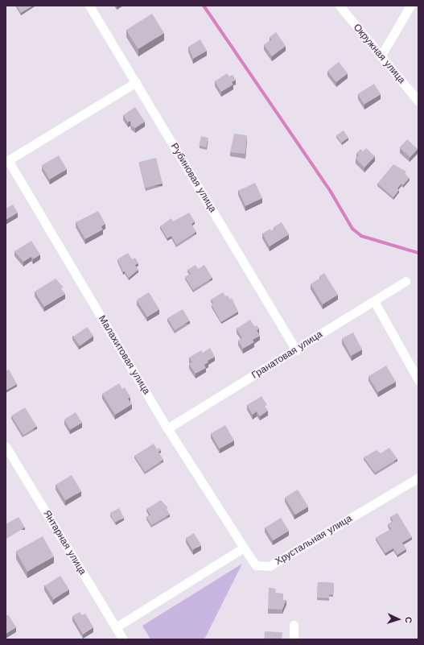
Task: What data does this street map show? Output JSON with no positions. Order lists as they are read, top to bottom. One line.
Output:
{"streets":{"street":["Окружная улица","Рубиновая улица","Малахитовая улица","Гранатовая улица","Хрустальная улица","Янтарная улица"]},"crossings":[["Рубиновая улица","Гранатовая улица"],["Малахитовая улица","Гранатовая улица"],["Малахитовая улица","Хрустальная улица"]],"north":"right"}
